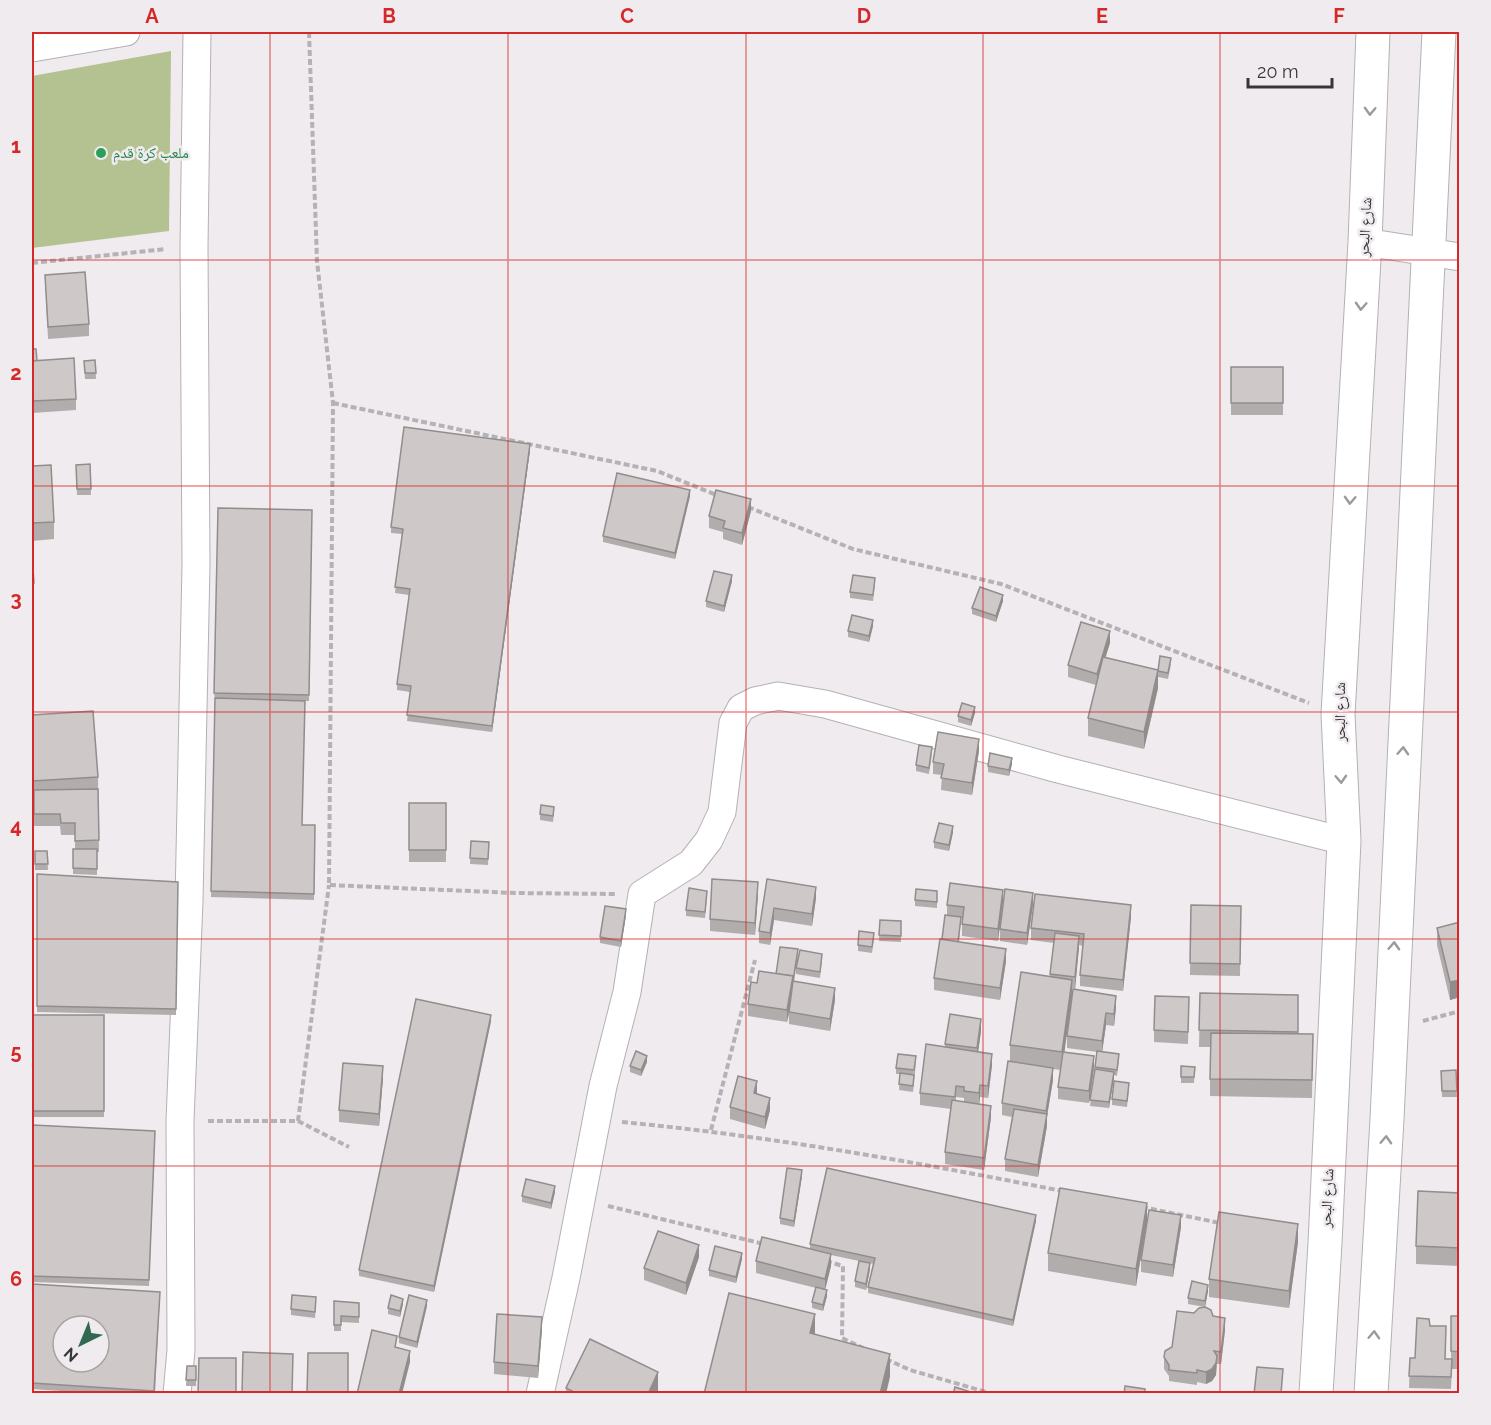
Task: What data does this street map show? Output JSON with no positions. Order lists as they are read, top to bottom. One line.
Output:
{"streets":{"main road":["شارع البحر"]},"places":["ملعب كرة قدم"],"scale_bar":"20 m","north":"bottom left","grid":{"columns":["A","B","C","D","E","F"],"rows":["1","2","3","4","5","6"]}}
